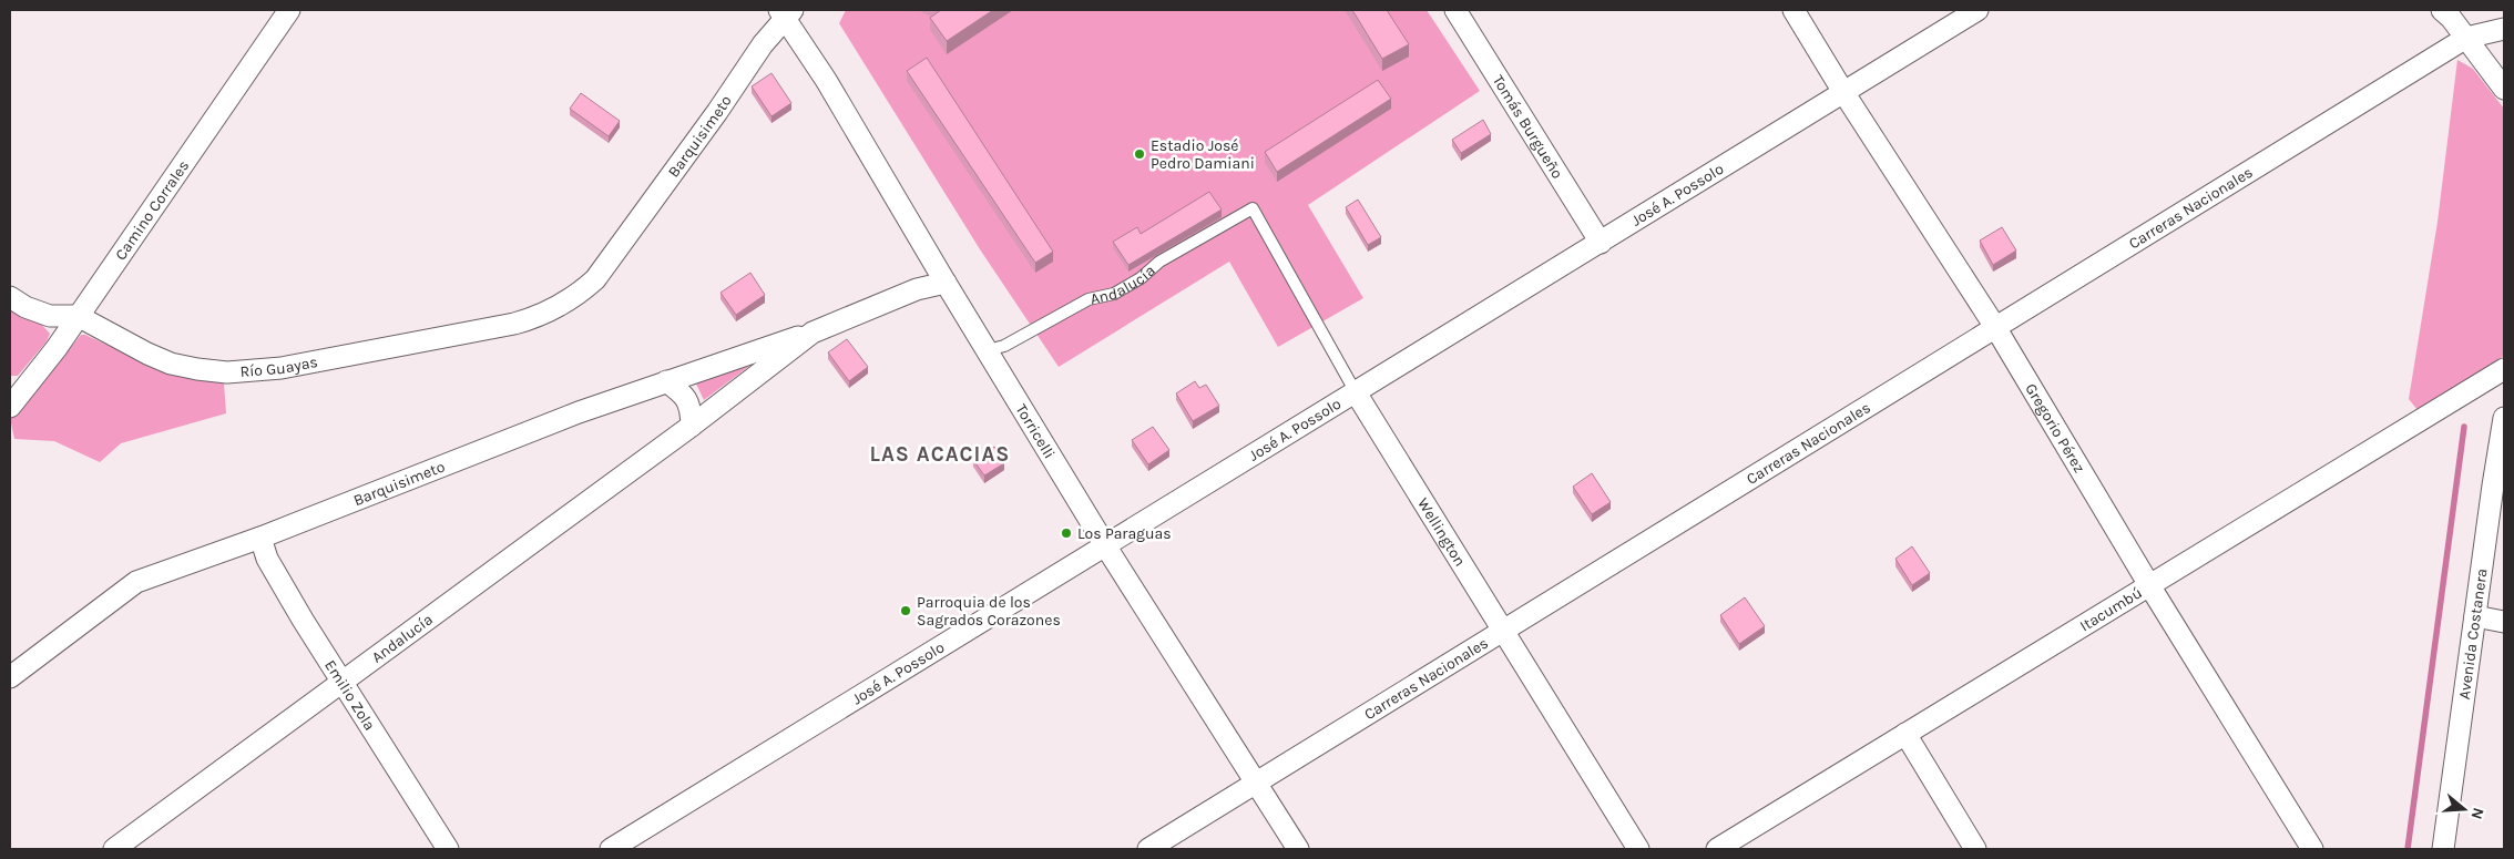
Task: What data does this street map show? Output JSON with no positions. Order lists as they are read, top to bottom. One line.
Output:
{"streets":{"street":["Tomás Burgueño","Barquisimeto","José A. Possolo","Carreras Nacionales","Camino Corrales","Andalucía","Río Guayas","Gregorio Pérez","Torricelli","Wellington","Itacumbú","Avenida Costanera","Emilio Zola"]},"crossings":[["Tomás Burgueño","José A. Possolo"],["Barquisimeto","Andalucía"],["Barquisimeto","Río Guayas"],["Barquisimeto","Torricelli"],["Barquisimeto","Emilio Zola"],["José A. Possolo","Gregorio Pérez"],["José A. Possolo","Torricelli"],["José A. Possolo","Wellington"],["Carreras Nacionales","Gregorio Pérez"],["Carreras Nacionales","Torricelli"],["Carreras Nacionales","Wellington"],["Camino Corrales","Río Guayas"],["Andalucía","Torricelli"],["Andalucía","Wellington"],["Andalucía","Emilio Zola"],["Gregorio Pérez","Itacumbú"]],"districts":["LAS ACACIAS"],"places":["Estadio José Pedro Damiani","Los Paraguas","Parroquia de los Sagrados Corazones"],"north":"right"}
